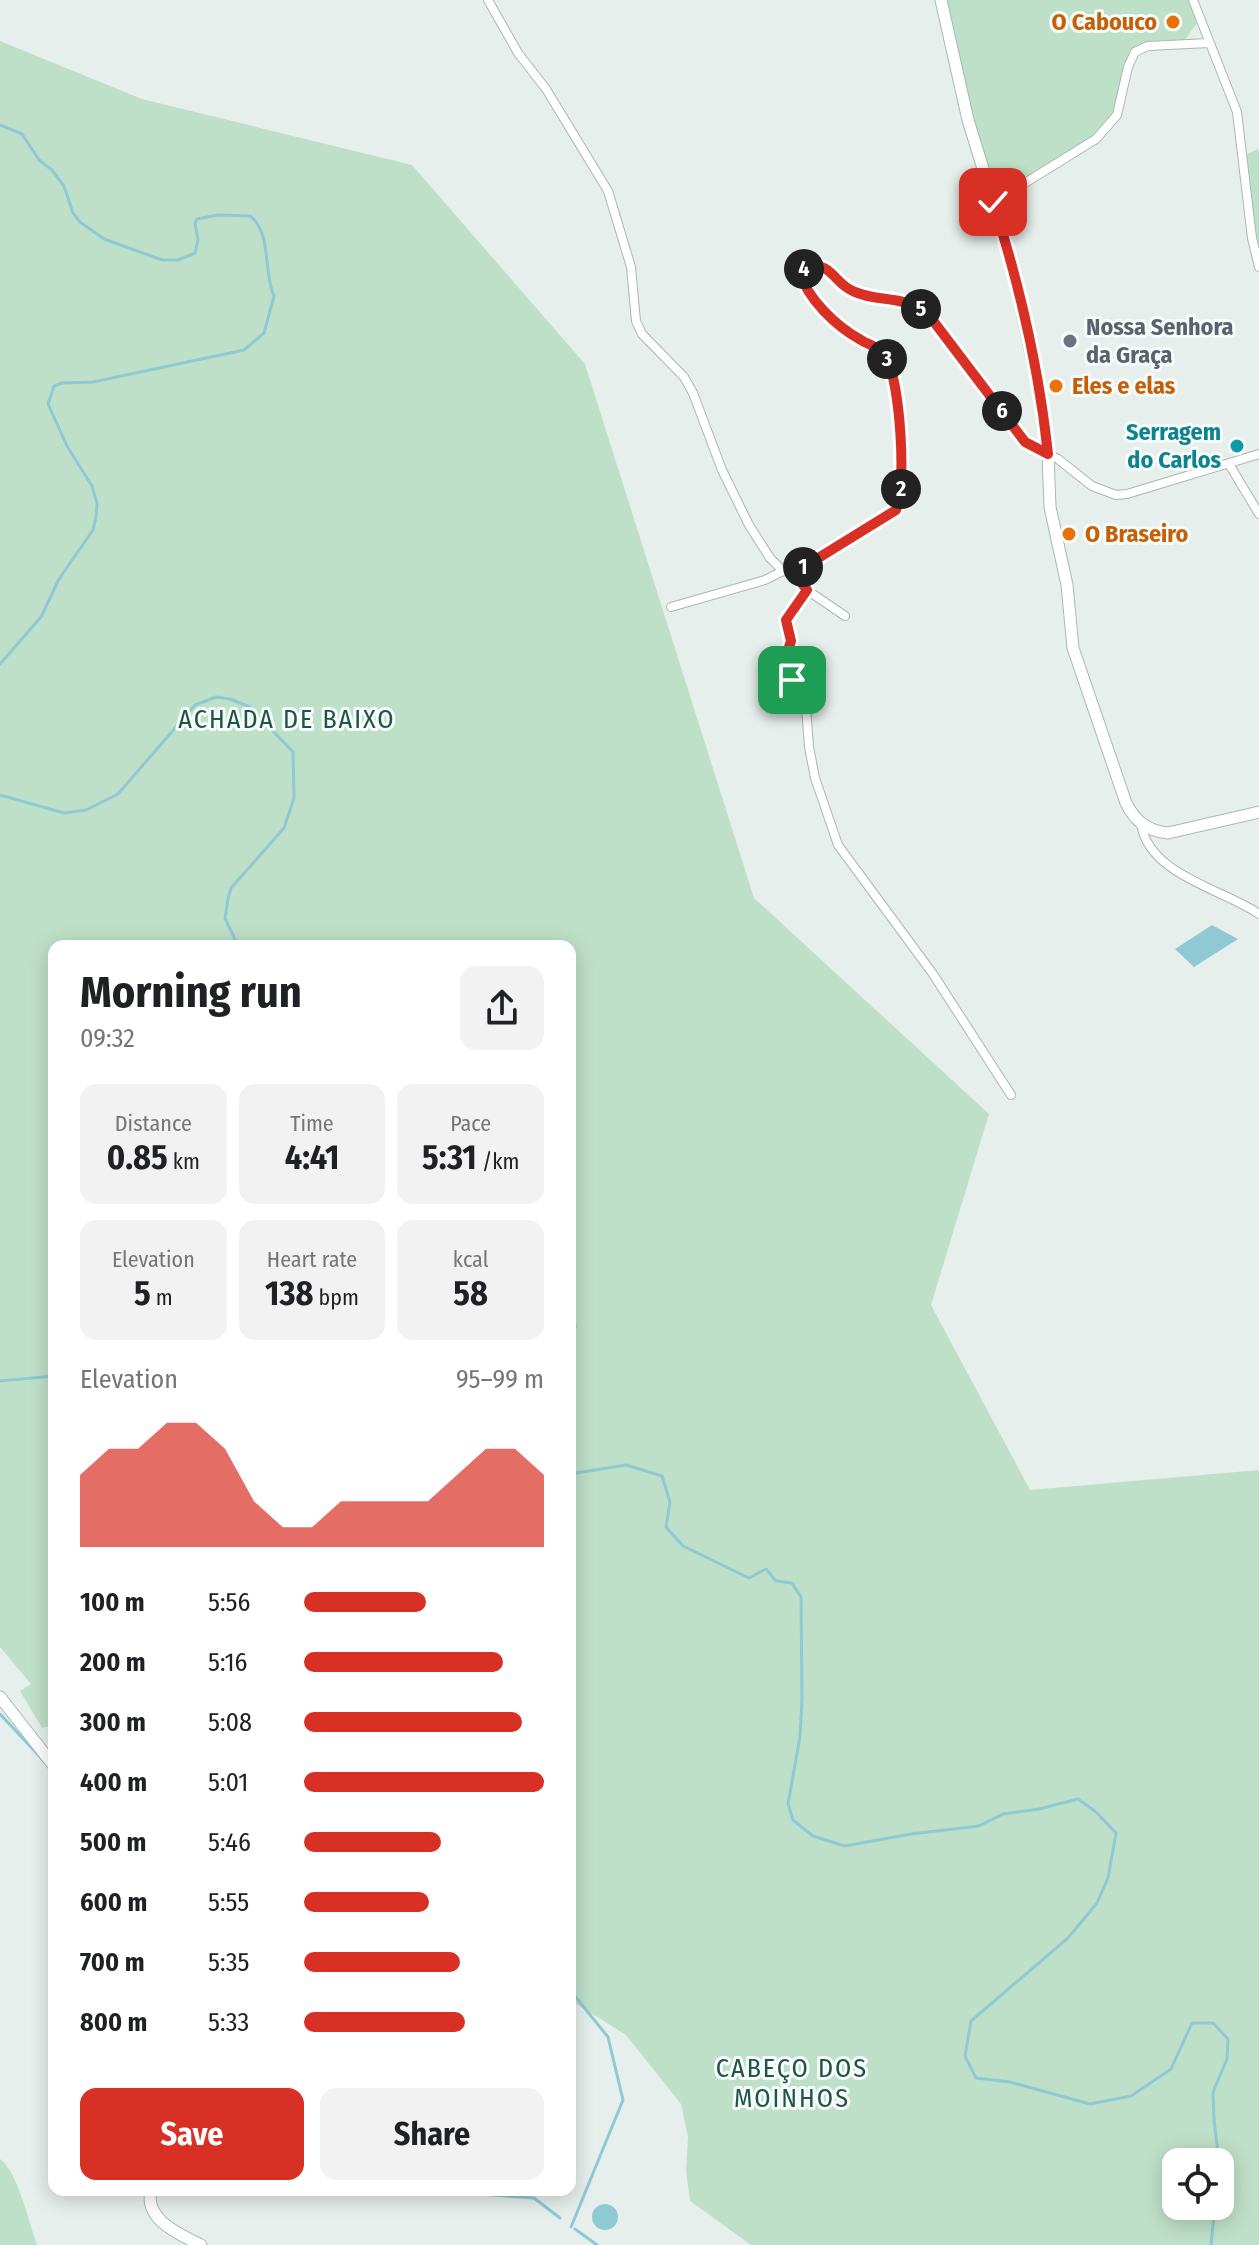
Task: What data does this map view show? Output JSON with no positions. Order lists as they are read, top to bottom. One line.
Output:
{"districts":["ACHADA DE BAIXO","CABEÇO DOS MOINHOS"],"places":["O Cabouco","Nossa Senhora da Graça","Eles e elas","Serragem do Carlos","O Braseiro"],"page":{"pins":["4","5","3","6","2","1"],"heading":["Morning run","09:32"],"stats":[["Distance","0.85 km"],["Time","4:41"],["Pace","5:31 /km"],["Elevation","5 m"],["Heart rate","138 bpm"],["kcal","58"]],"chart":["Elevation","95–99 m"],"list":[{"name":"100 m","note":"5:56"},{"name":"200 m","note":"5:16"},{"name":"300 m","note":"5:08"},{"name":"400 m","note":"5:01"},{"name":"500 m","note":"5:46"},{"name":"600 m","note":"5:55"},{"name":"700 m","note":"5:35"},{"name":"800 m","note":"5:33"}],"buttons":["Save","Share"]}}
